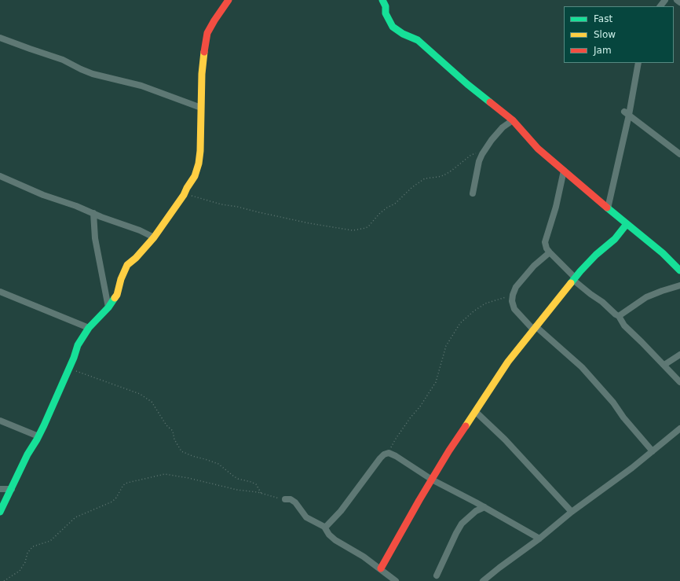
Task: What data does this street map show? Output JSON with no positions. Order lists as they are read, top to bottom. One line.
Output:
{"legend":["Fast","Slow","Jam"]}
